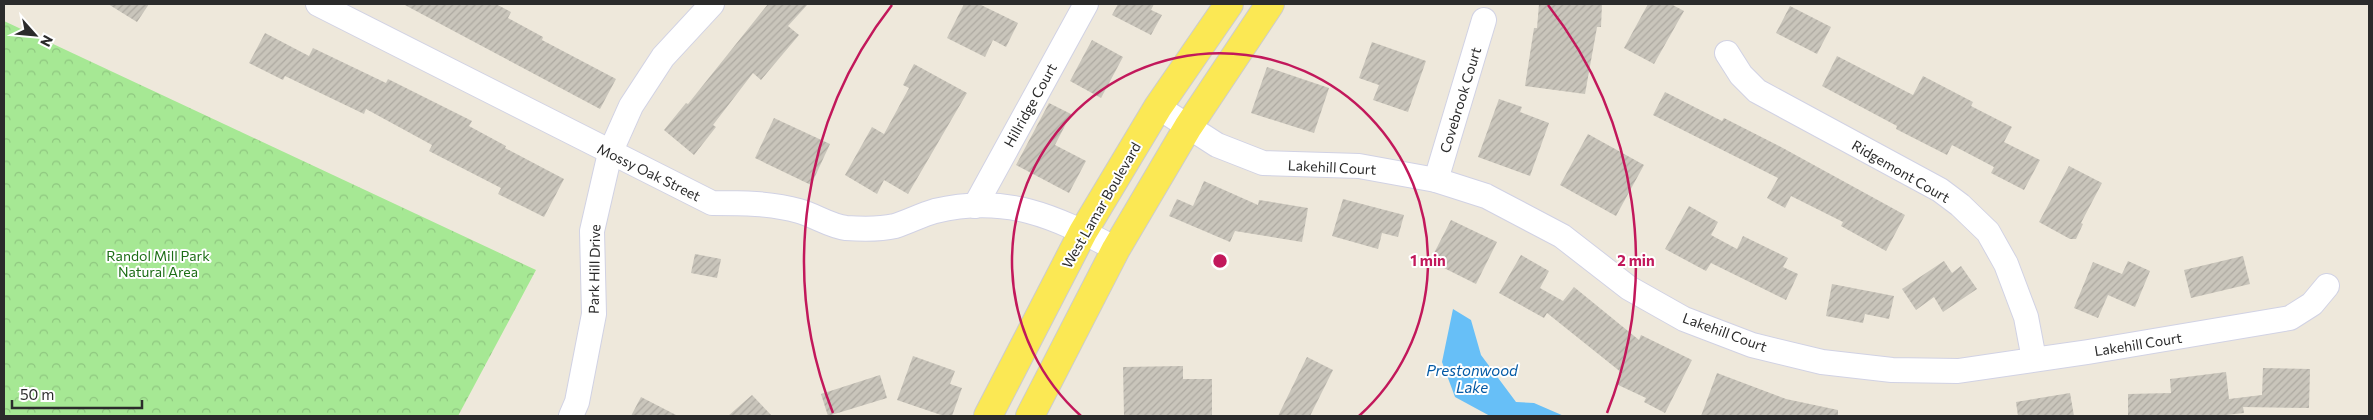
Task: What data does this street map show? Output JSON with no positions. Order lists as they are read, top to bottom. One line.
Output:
{"streets":{"main road":["West Lamar Boulevard"],"street":["Covebrook Court","Hillridge Court","Lakehill Court","Ridgemont Court","Mossy Oak Street","Park Hill Drive"]},"crossings":[["Covebrook Court","Lakehill Court"],["Hillridge Court","Mossy Oak Street"],["Lakehill Court","Ridgemont Court"],["Lakehill Court","West Lamar Boulevard"],["Mossy Oak Street","West Lamar Boulevard"],["Mossy Oak Street","Park Hill Drive"]],"water":["Prestonwood Lake"],"parks":["Randol Mill Park Natural Area"],"scale_bar":"50 m","north":"bottom right","rings":["1 min","2 min"]}
